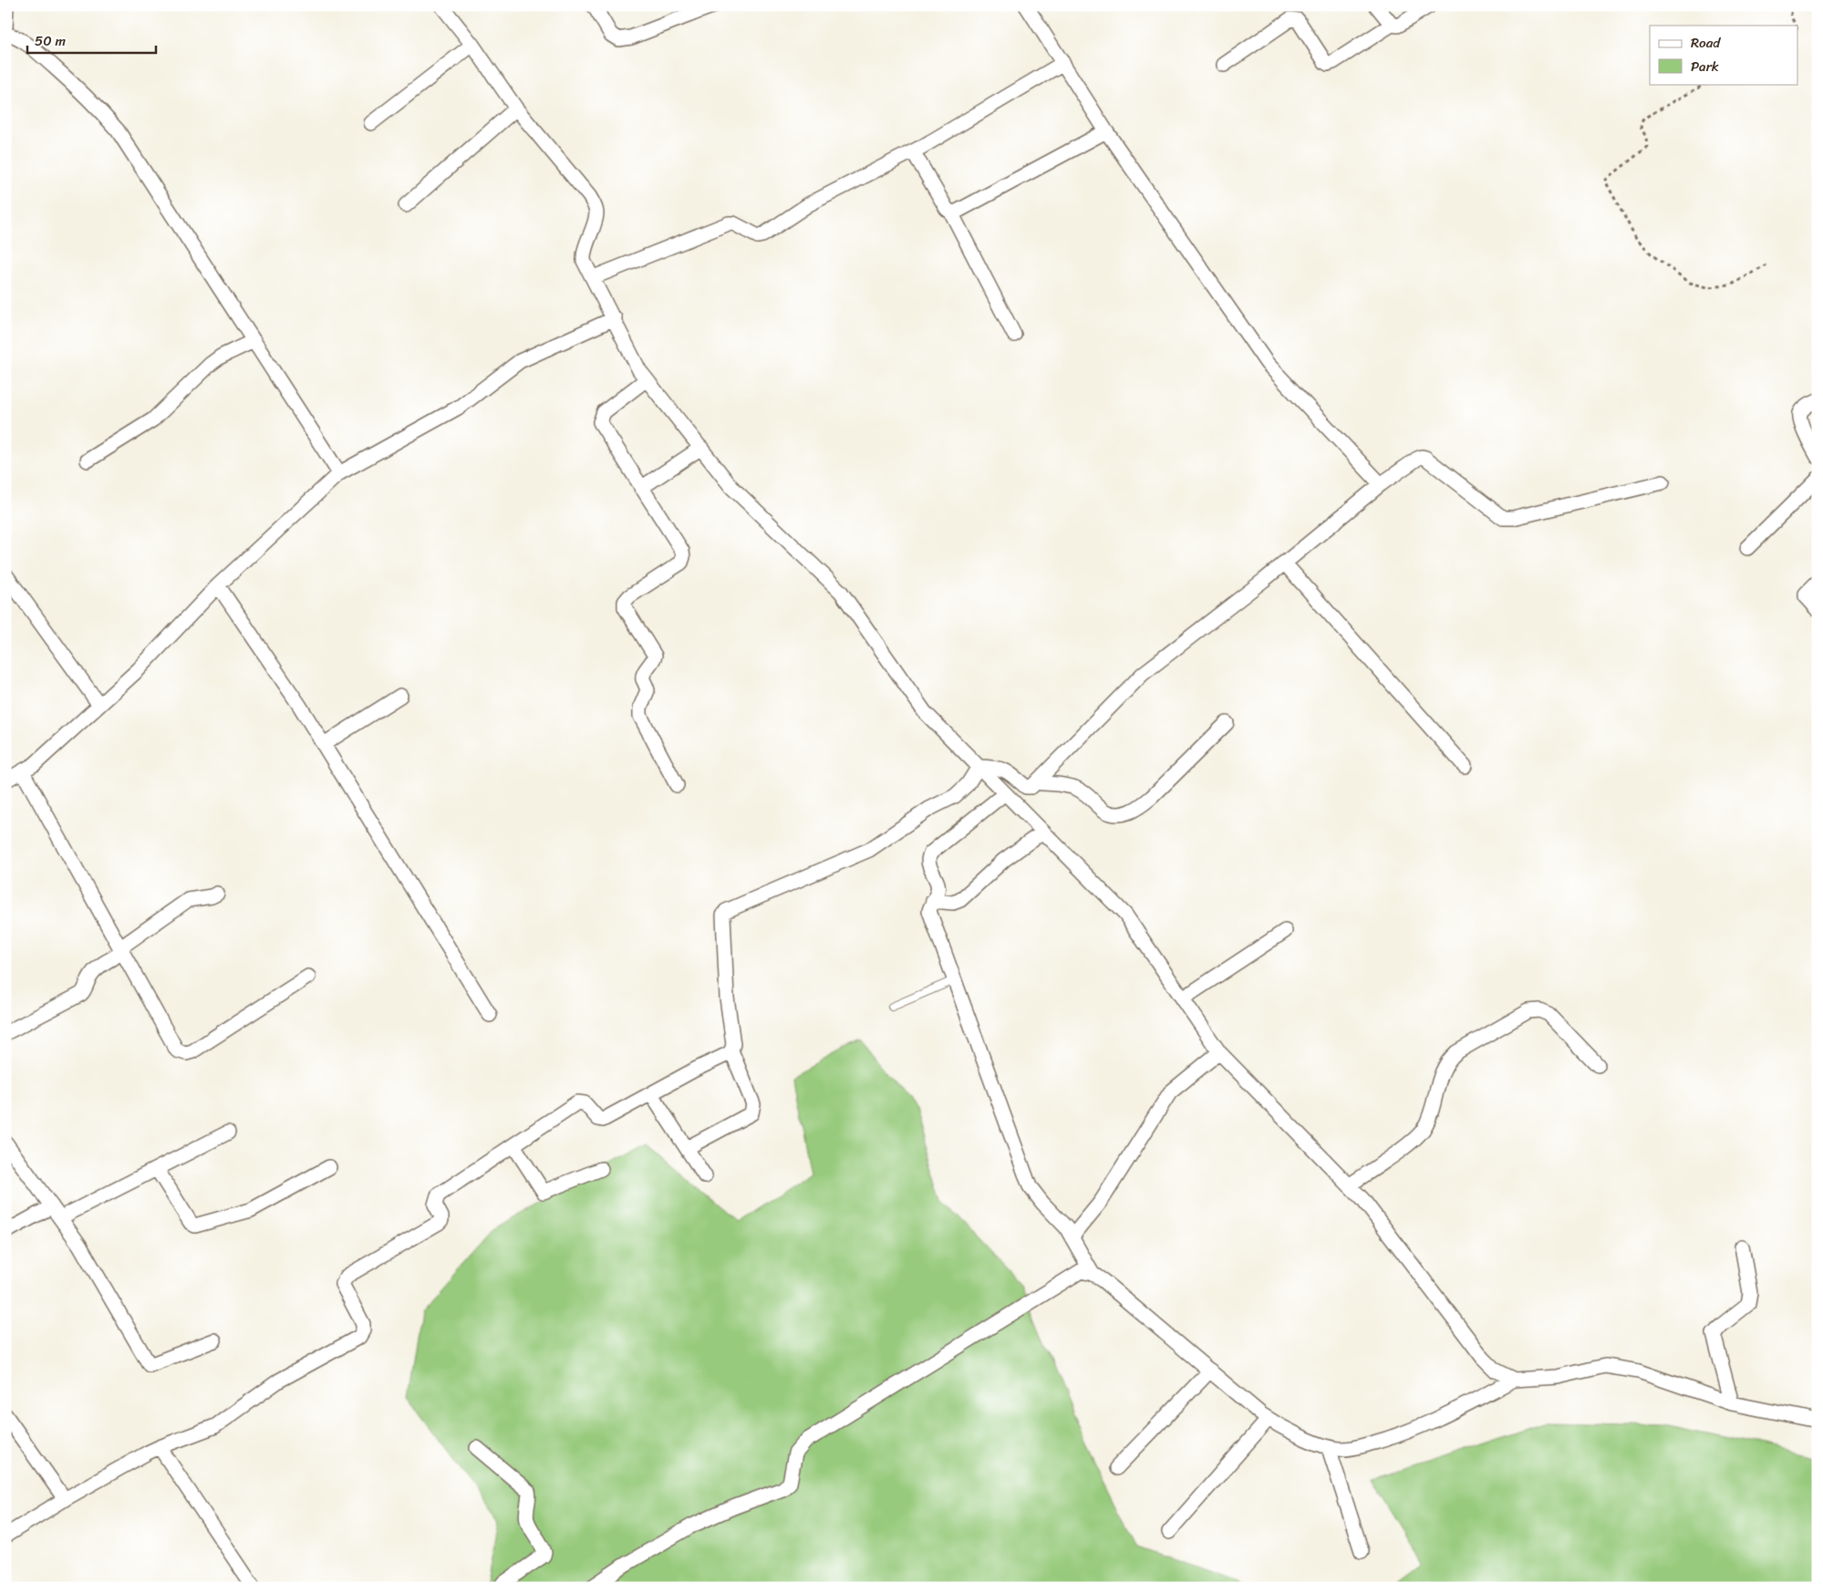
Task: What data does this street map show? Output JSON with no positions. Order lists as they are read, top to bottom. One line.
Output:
{"legend":["Road","Park"],"scale_bar":"50 m"}
